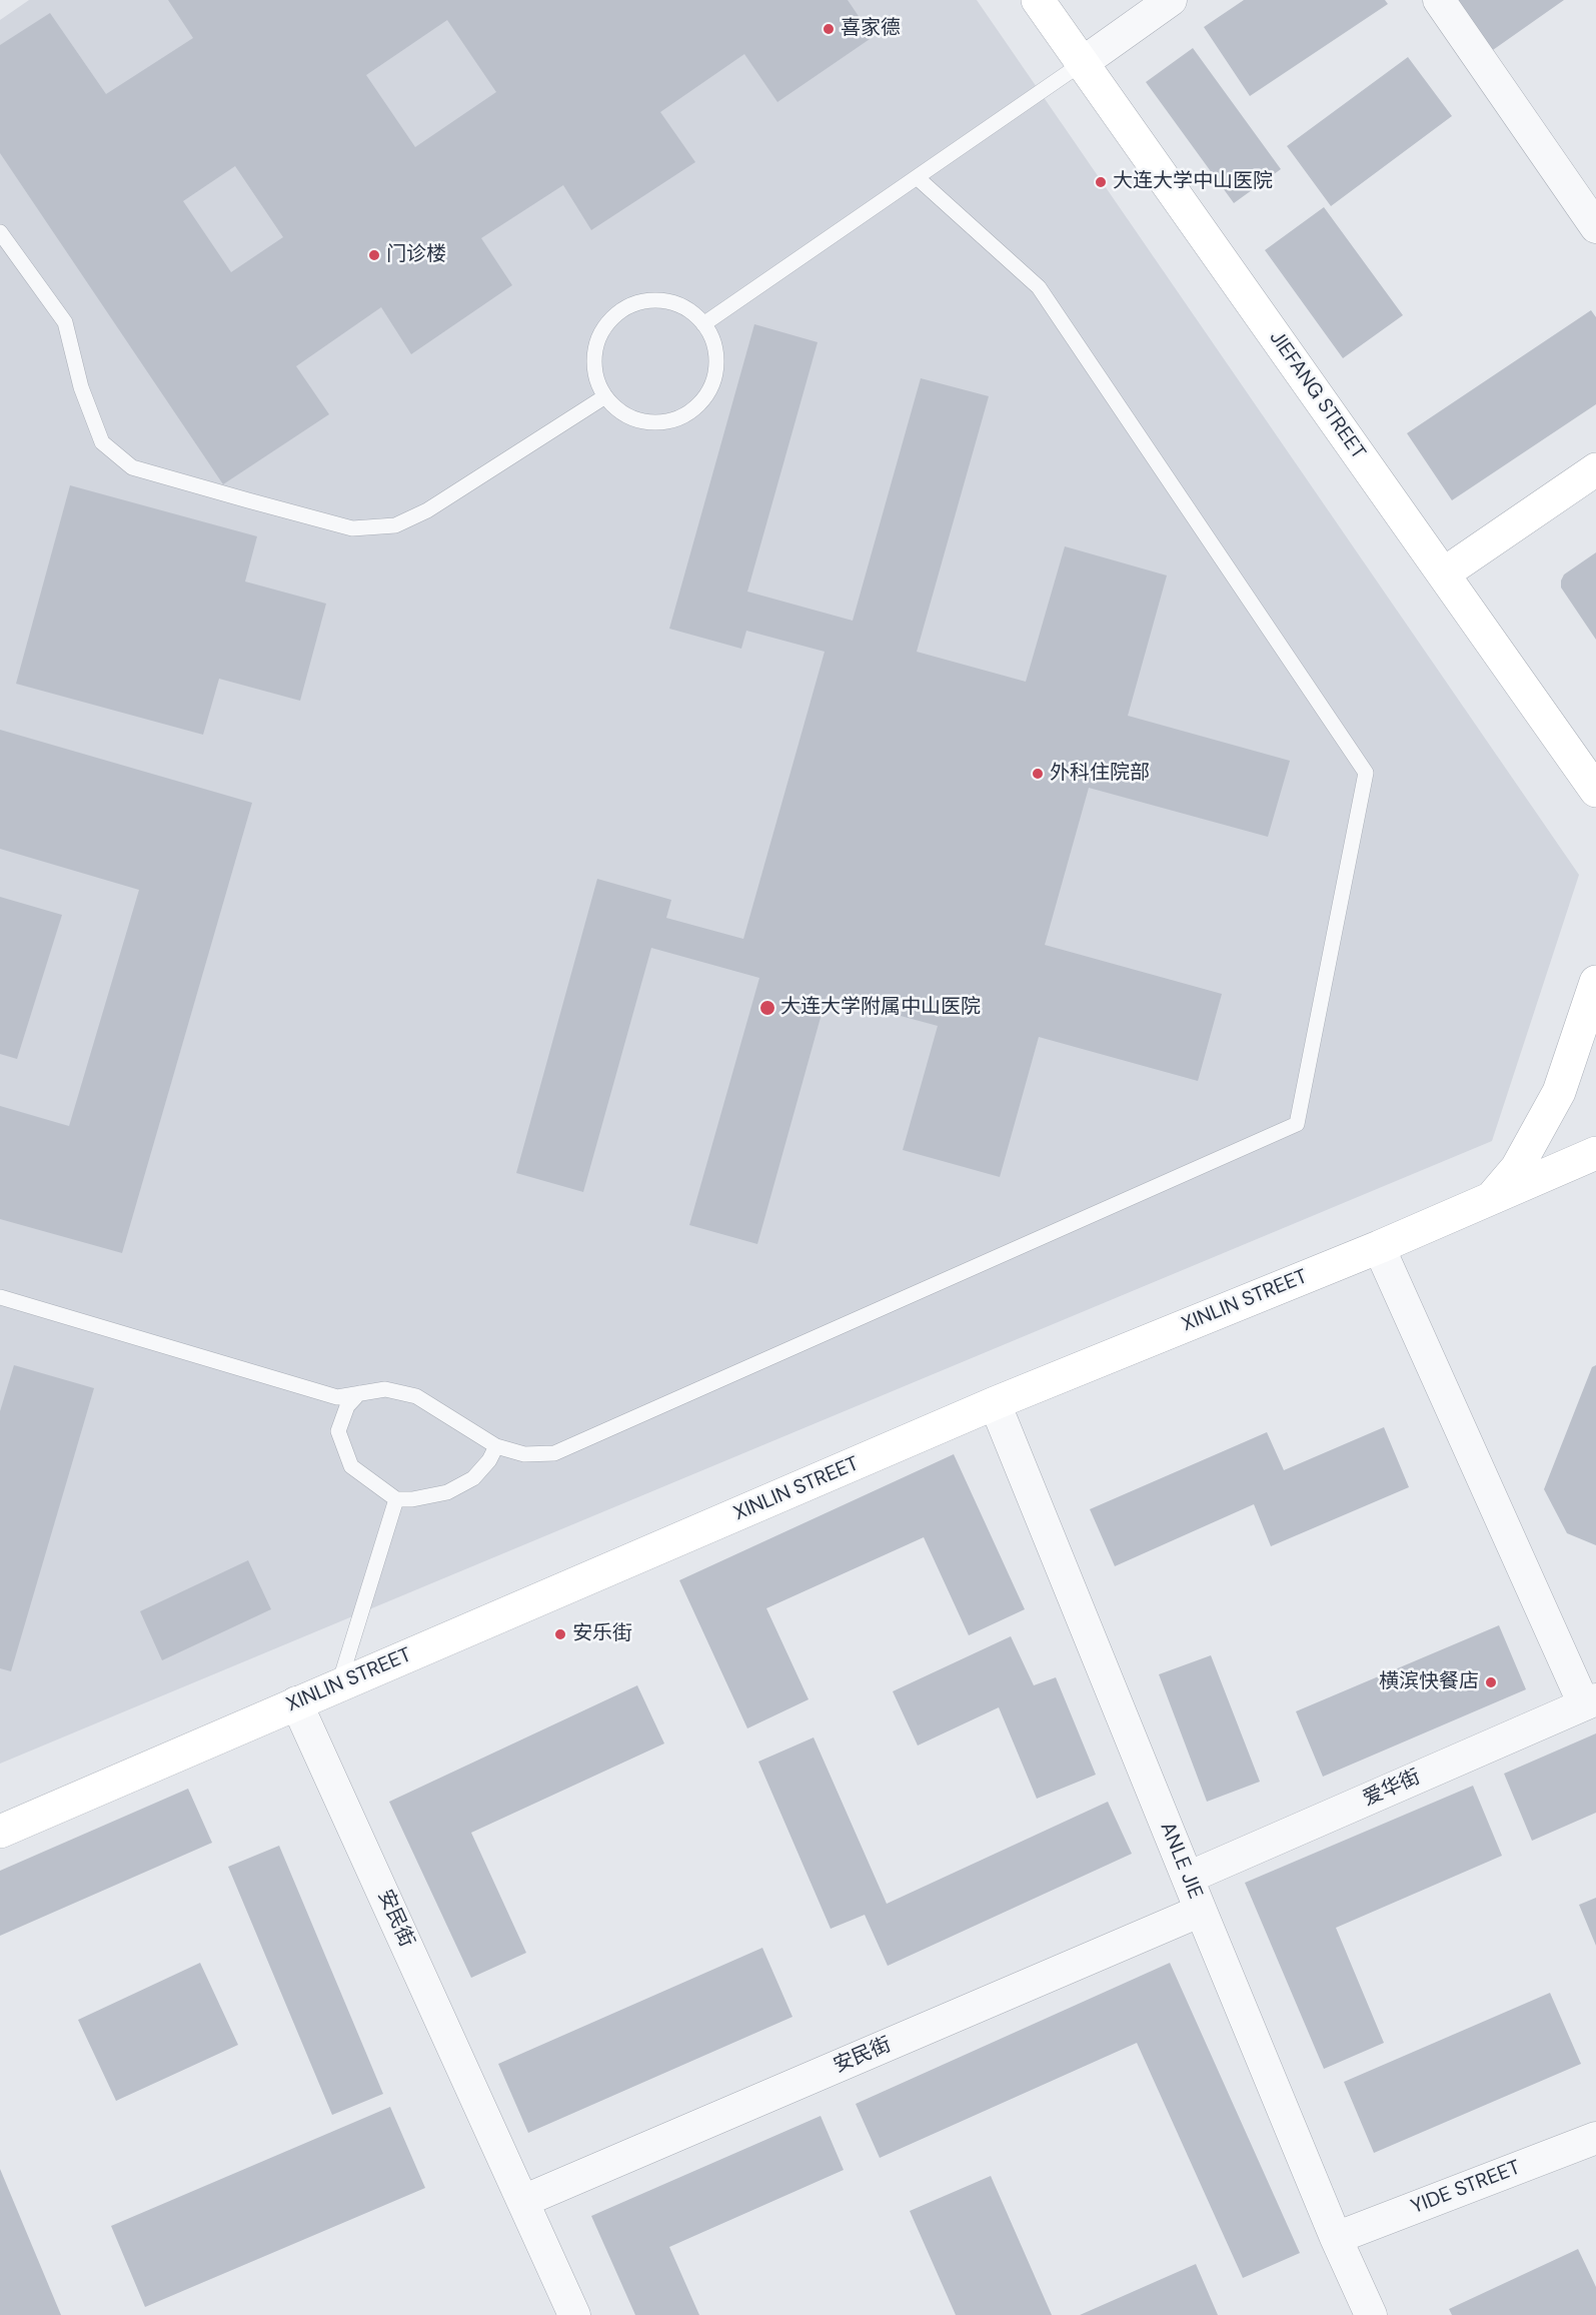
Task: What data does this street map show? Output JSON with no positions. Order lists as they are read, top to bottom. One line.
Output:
{"streets":{"street":["JIEFANG STREET","XINLIN STREET","爱华街","ANLE JIE","安民街","YIDE STREET"]},"crossings":[["XINLIN STREET","ANLE JIE"],["XINLIN STREET","安民街"],["爱华街","ANLE JIE"],["ANLE JIE","安民街"],["ANLE JIE","YIDE STREET"]],"places":["喜家德","大连大学中山医院","门诊楼","外科住院部","大连大学附属中山医院","安乐街","横滨快餐店"]}
